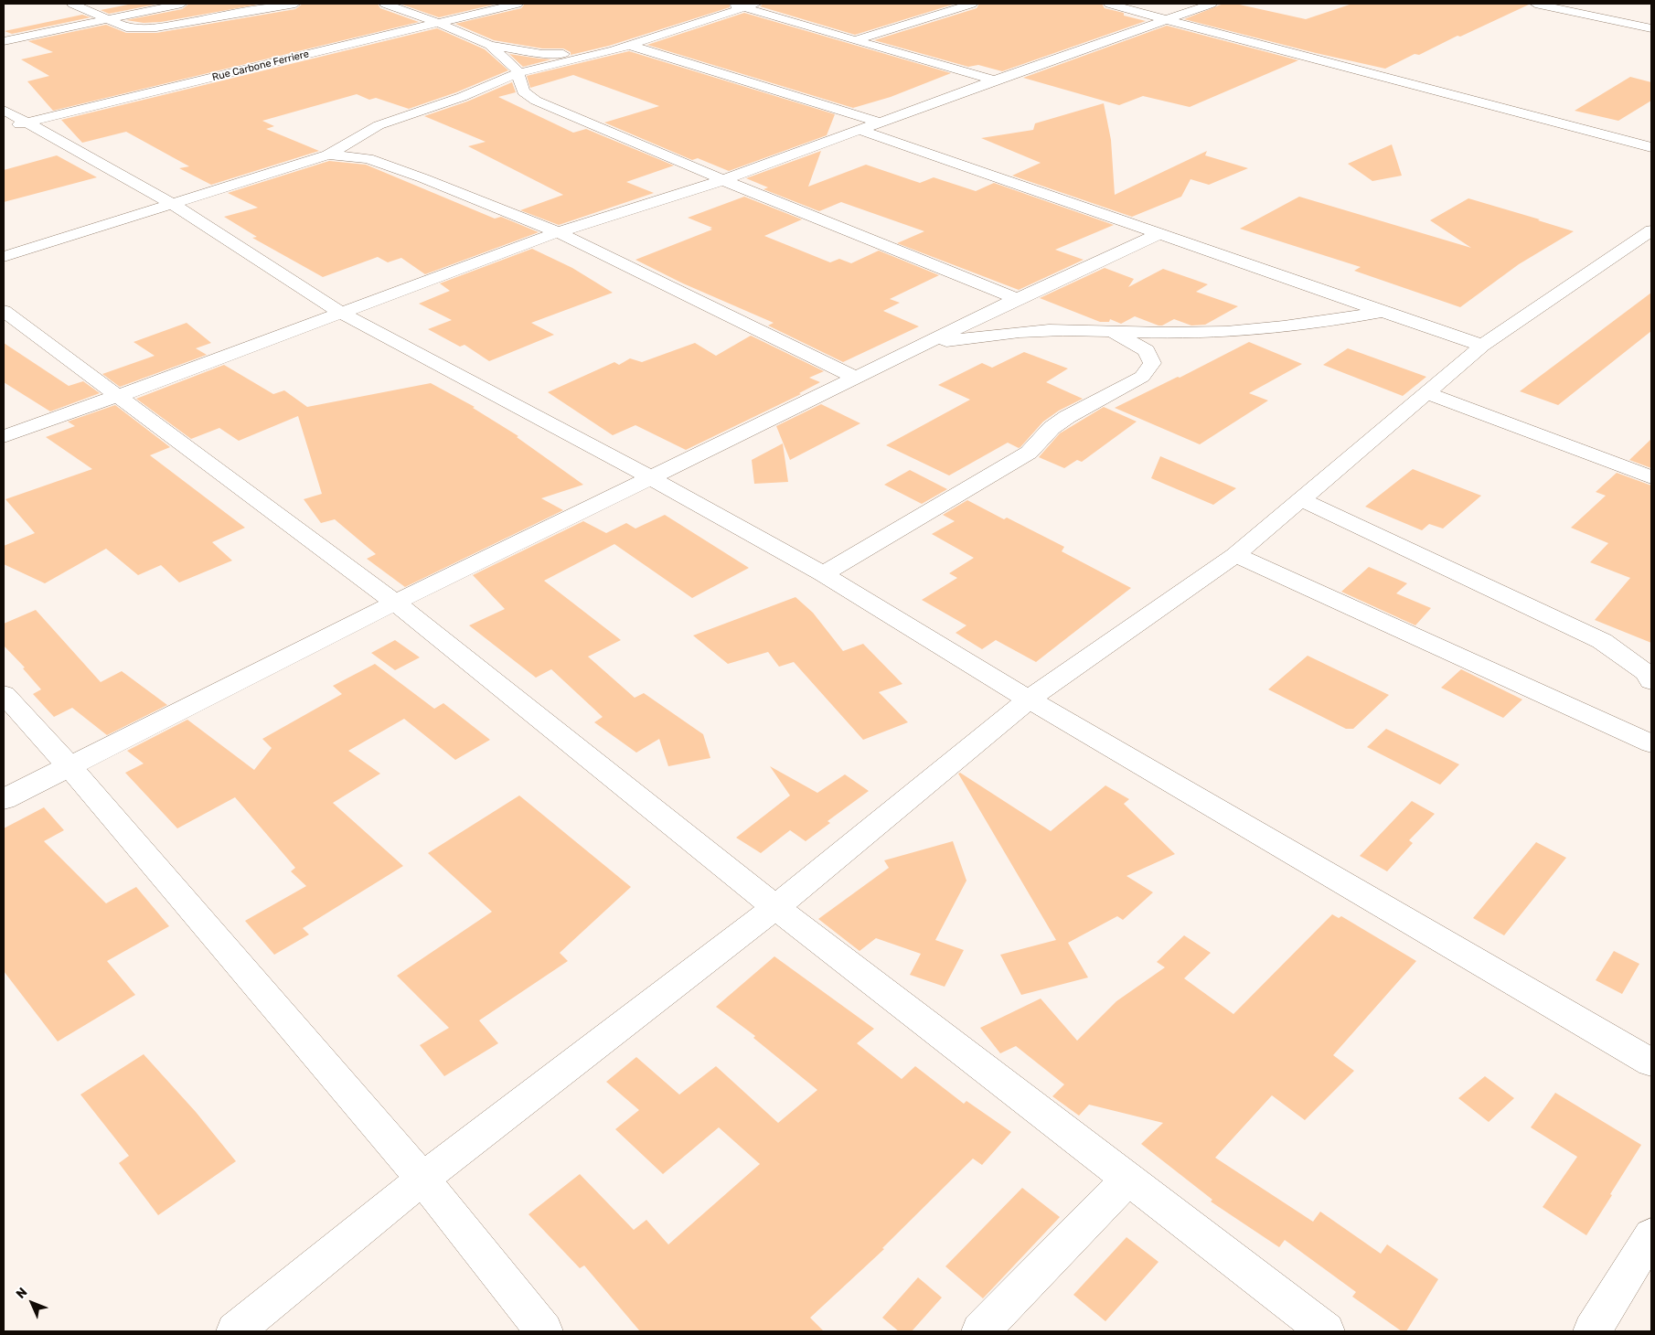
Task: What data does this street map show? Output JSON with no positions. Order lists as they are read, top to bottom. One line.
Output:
{"streets":{"street":["Rue Carbone Ferriere"]},"north":"top left"}
